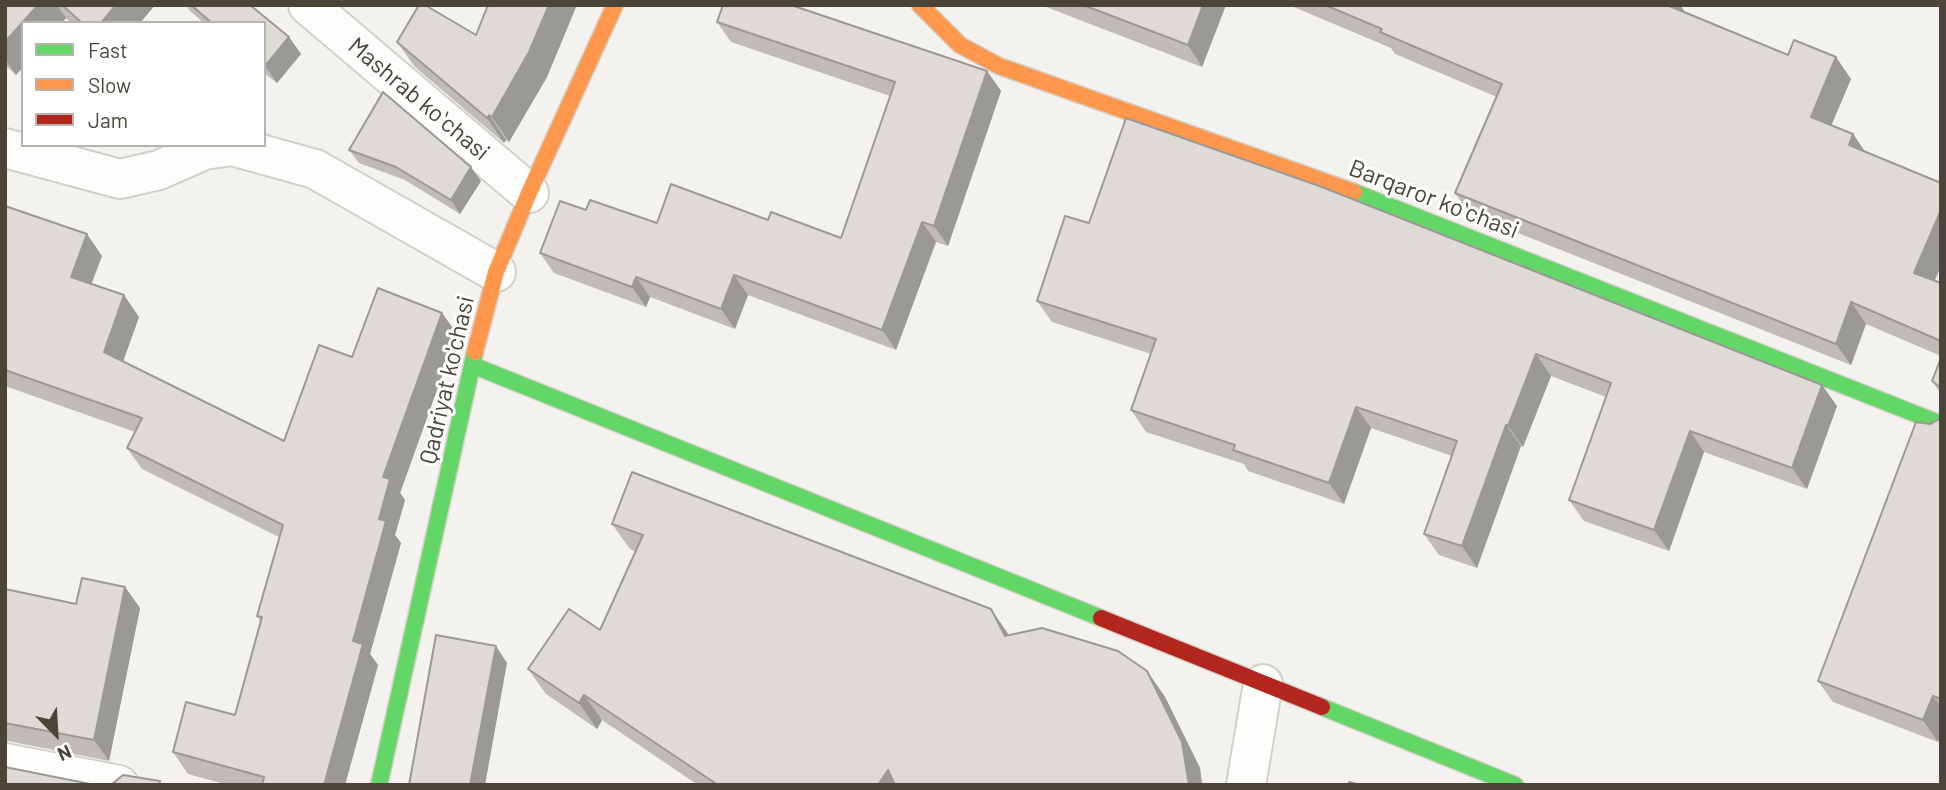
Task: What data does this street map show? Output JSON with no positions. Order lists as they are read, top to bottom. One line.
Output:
{"streets":{"street":["Mashrab koʻchasi","Barqaror koʻchasi","Qadriyat ko'chasi"]},"crossings":[["Mashrab koʻchasi","Qadriyat ko'chasi"]],"legend":["Fast","Slow","Jam"],"north":"bottom right"}
